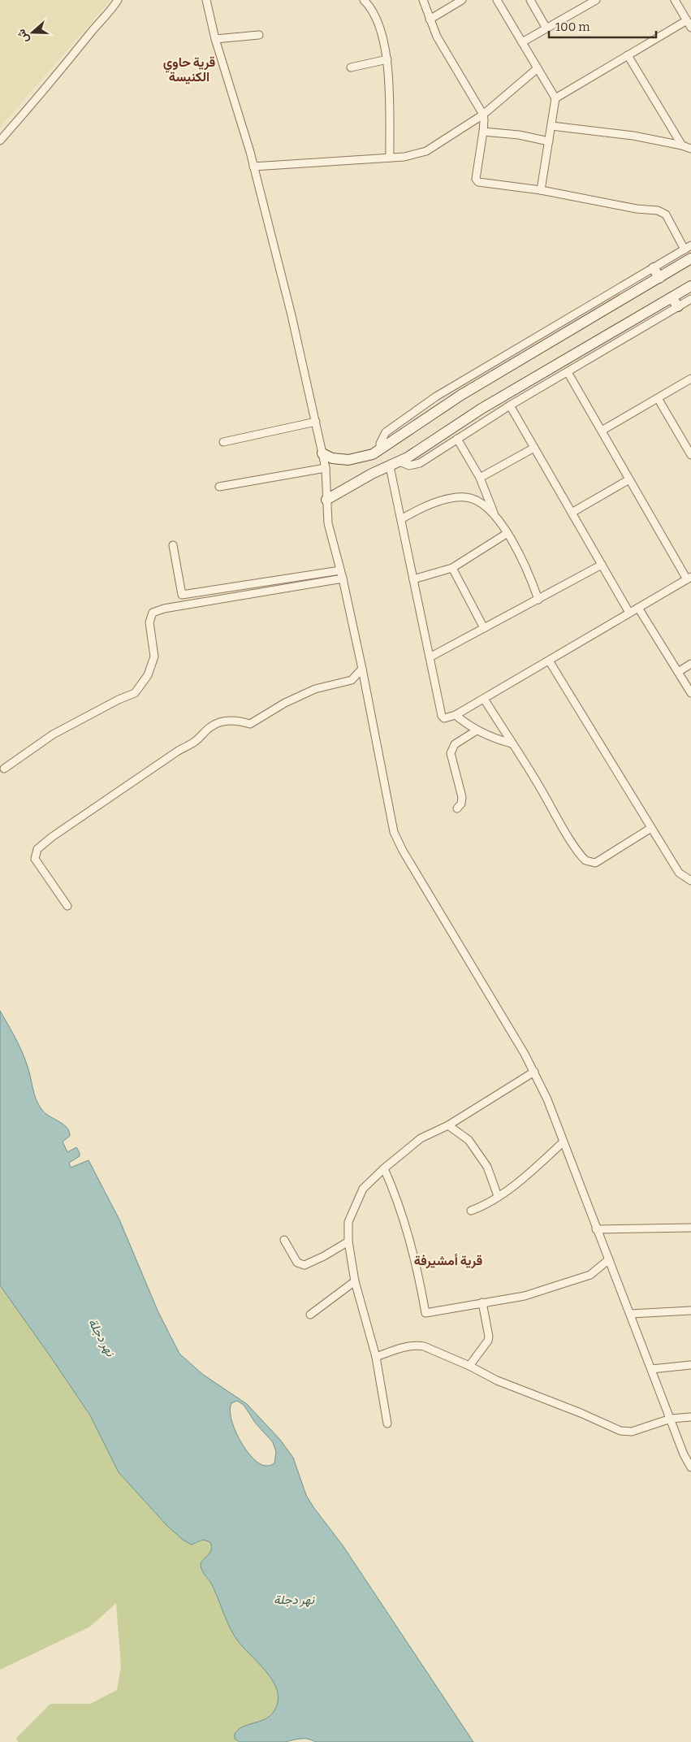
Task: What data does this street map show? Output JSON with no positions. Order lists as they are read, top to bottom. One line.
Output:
{"districts":["قرية حاوي الكنيسة","قرية أمشيرفة"],"water":["نهر دجلة"],"scale_bar":"100 m","north":"left"}
